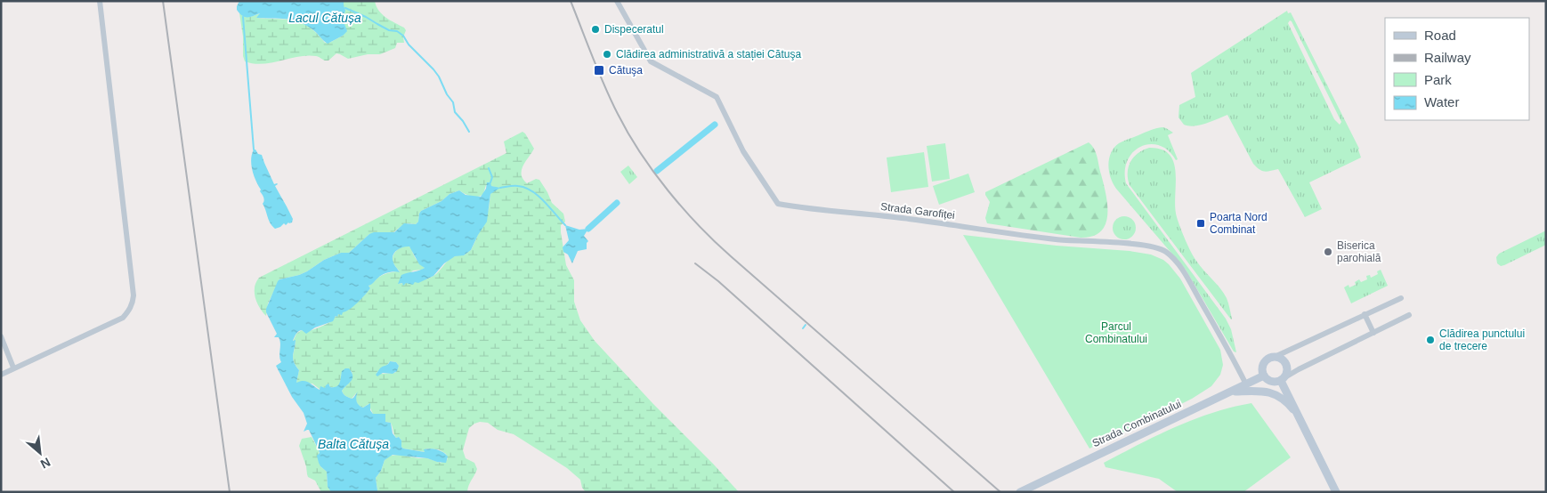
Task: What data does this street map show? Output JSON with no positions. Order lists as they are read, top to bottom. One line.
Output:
{"streets":{"street":["Strada Garofiței","Strada Combinatului"]},"crossings":[["Strada Garofiței","Strada Combinatului"]],"water":["Lacul Cătușa","Balta Cătușa"],"parks":["Parcul Combinatului"],"places":{"other":["Dispeceratul","Clădirea administrativă a stației Cătuşa","Biserica parohială","Clădirea punctului de trecere"],"transit":["Cătuşa","Poarta Nord Combinat"]},"legend":["Road","Railway","Park","Water"],"north":"bottom right"}
